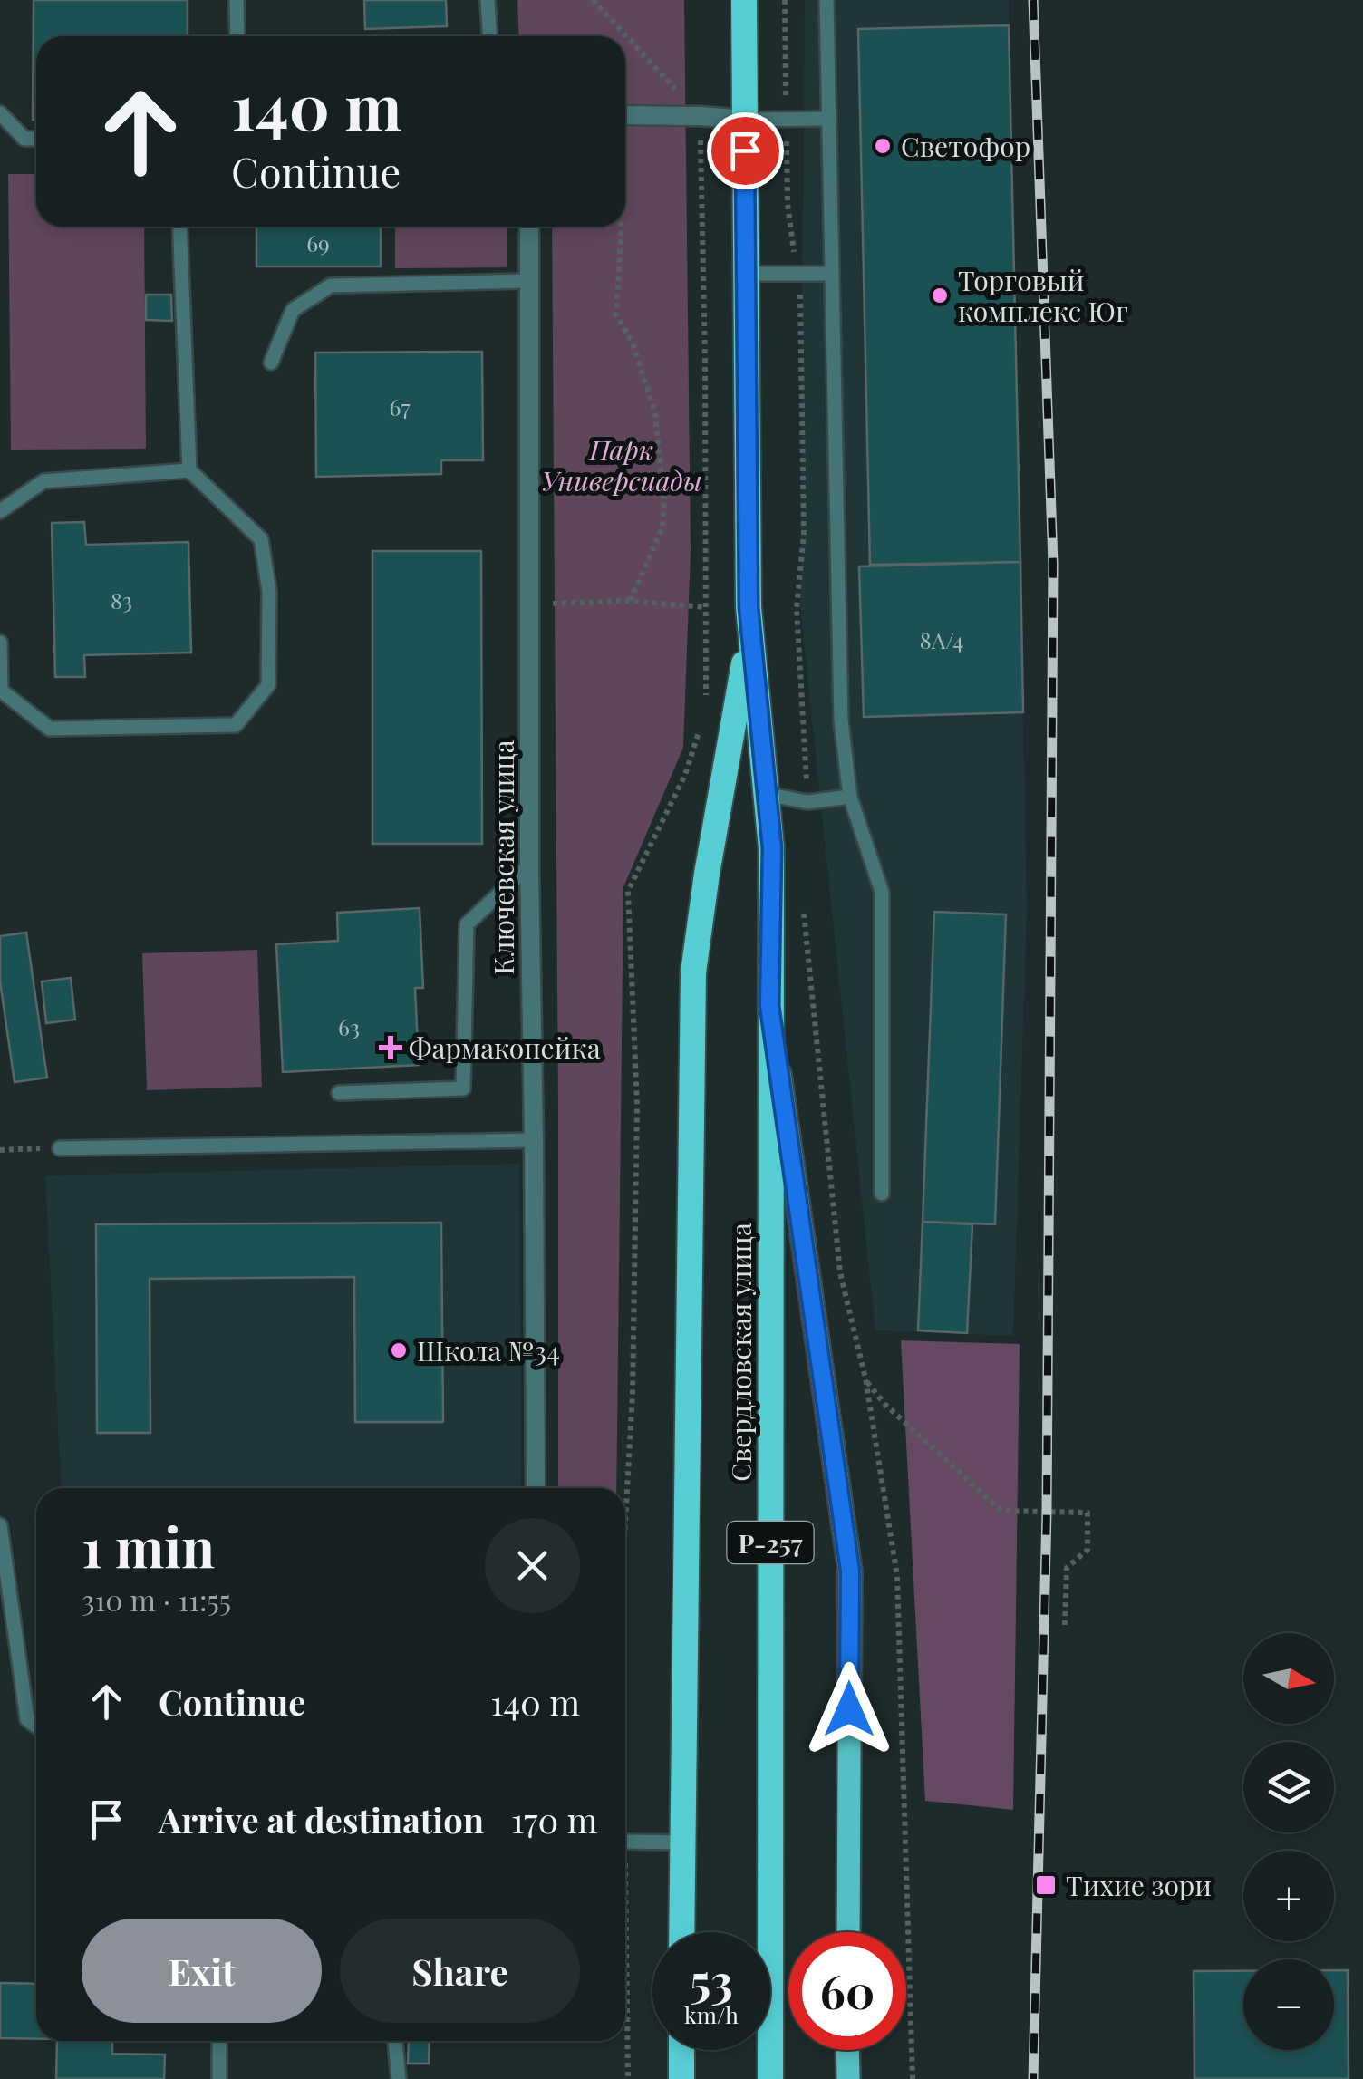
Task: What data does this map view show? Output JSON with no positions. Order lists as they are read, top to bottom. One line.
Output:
{"streets":{"highway":["Свердловская улица","Р-257"],"street":["Ключевская улица"]},"parks":["Парк Универсиады"],"places":{"other":["Светофор","Торговый комплекс Юг","Школа №34"],"health":["Фармакопейка"],"transit":["Тихие зори"]},"house_numbers":["69","67","83","8А/4","63"],"north":"right","page":{"turn":["140 m","Continue"],"heading":["1 min","310 m · 11:55"],"map_buttons":["+","−"],"list":[{"name":"Continue","value":"140 m"},{"name":"Arrive at destination","value":"170 m"}],"buttons":["Exit","Share"],"speed":"53 km/h","limit":"60"}}
